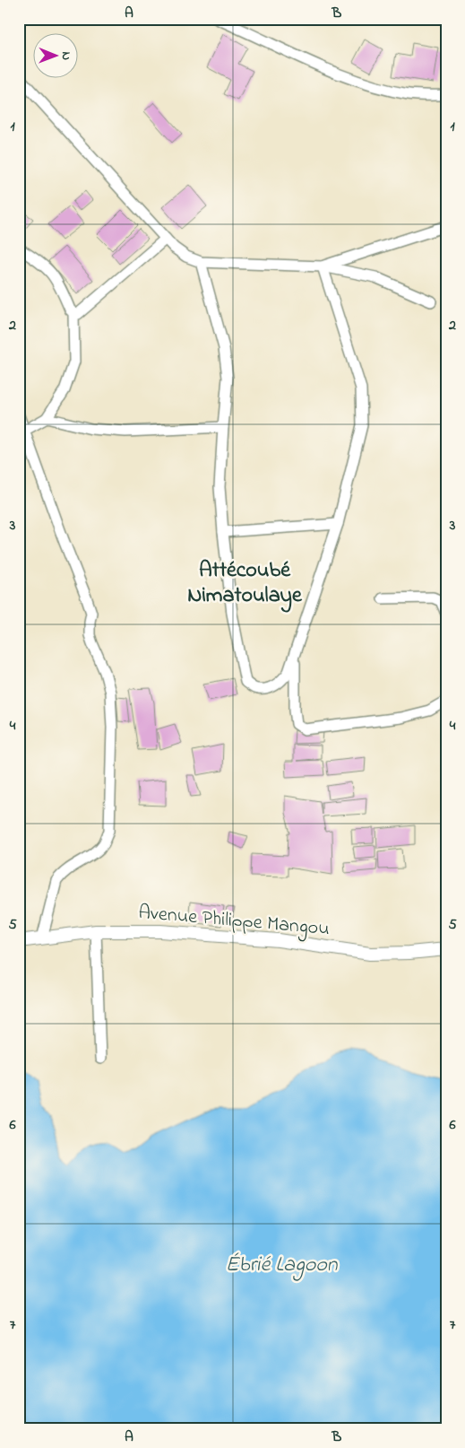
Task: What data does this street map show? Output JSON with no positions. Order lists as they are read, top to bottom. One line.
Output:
{"streets":{"street":["Avenue Philippe Mangou"]},"districts":["Attécoubé Nimatoulaye"],"water":["Ébrié Lagoon"],"north":"right","grid":{"columns":["A","B"],"rows":["1","2","3","4","5","6","7"]}}
